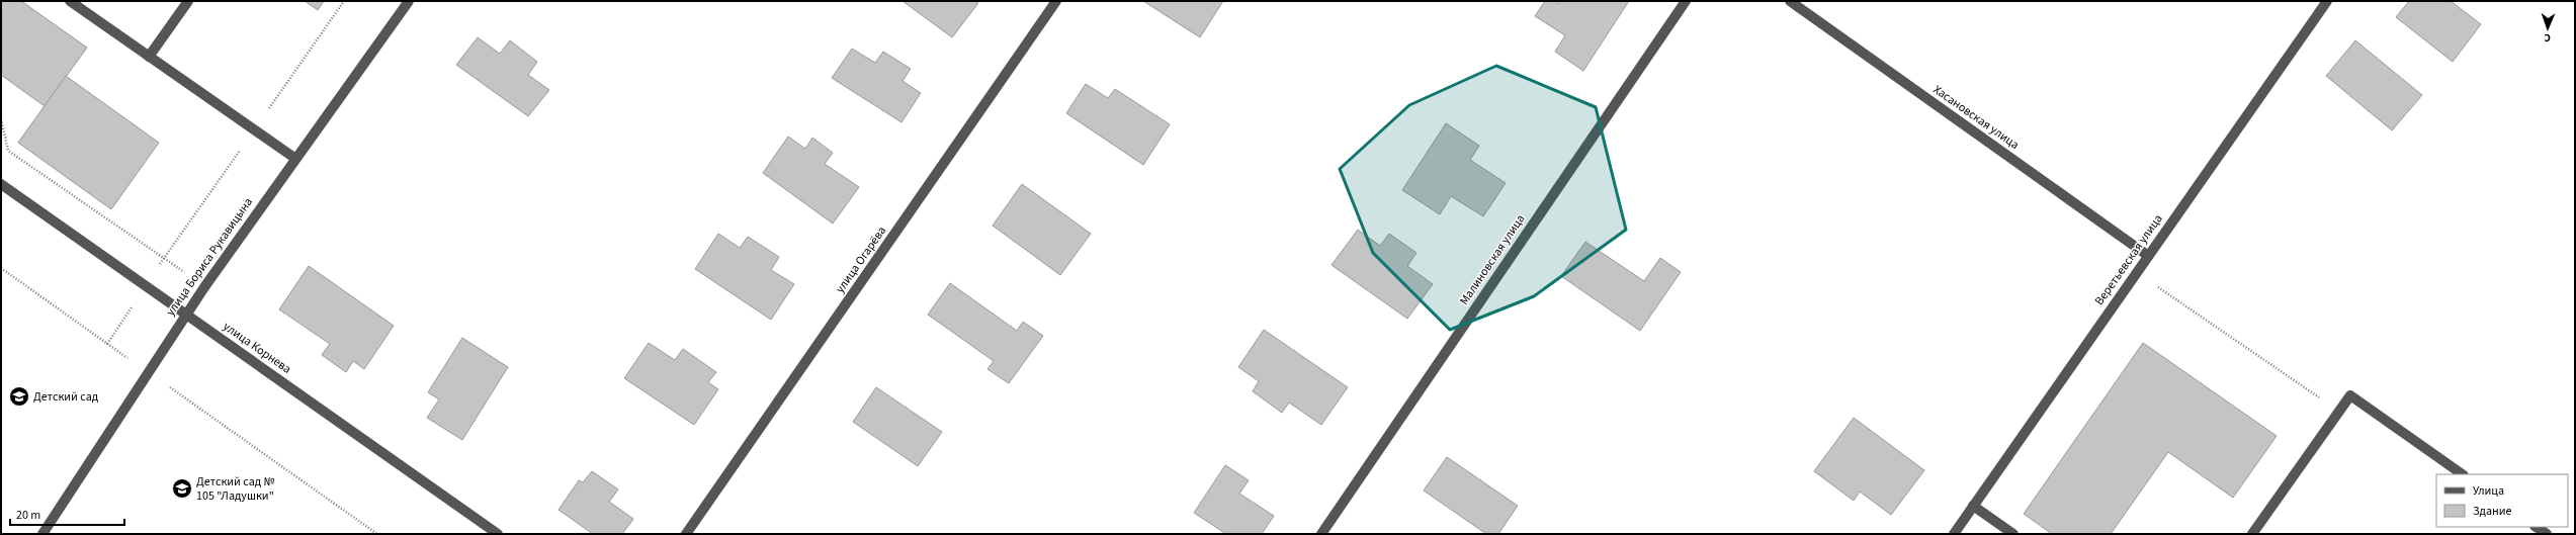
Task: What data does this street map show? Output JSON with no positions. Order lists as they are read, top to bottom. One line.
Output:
{"streets":{"street":["Хасановская улица","улица Бориса Рукавицына","улица Огарёва","Малиновская улица","Веретьевская улица","улица Корнева"]},"crossings":[["Хасановская улица","Веретьевская улица"],["улица Бориса Рукавицына","улица Корнева"]],"places":{"school or university":["Детский сад","Детский сад № 105 \"Ладушки\""]},"legend":["Улица","Здание"],"scale_bar":"20 m","north":"bottom"}
